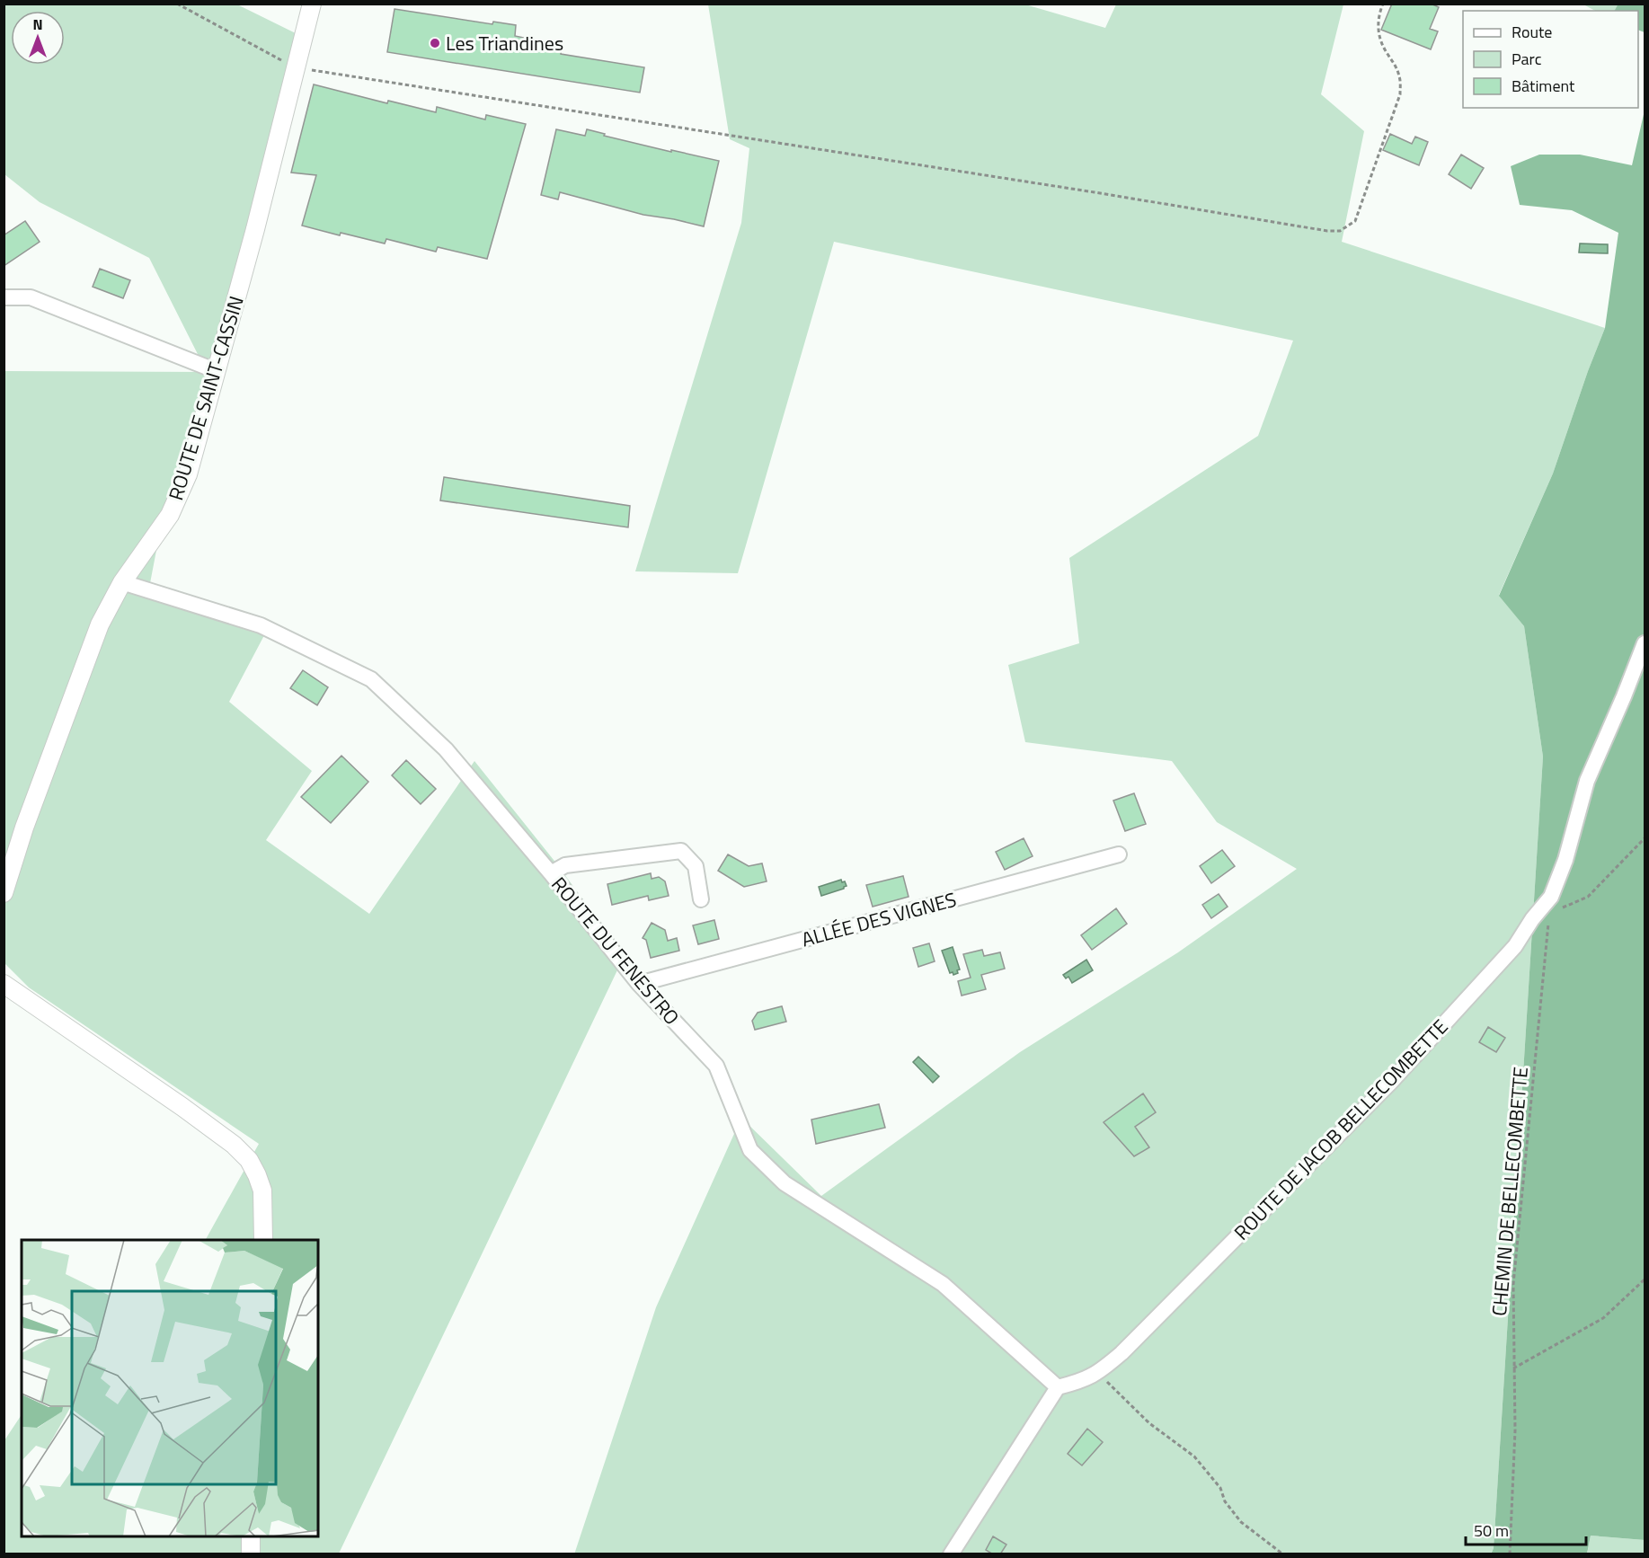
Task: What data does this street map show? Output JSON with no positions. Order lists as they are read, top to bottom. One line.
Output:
{"streets":{"street":["ROUTE DE SAINT-CASSIN","ALLÉE DES VIGNES","ROUTE DU FENESTRO","ROUTE DE JACOB BELLECOMBETTE"],"path":["CHEMIN DE BELLECOMBETTE"]},"crossings":[["ROUTE DE SAINT-CASSIN","ROUTE DU FENESTRO"],["ALLÉE DES VIGNES","ROUTE DU FENESTRO"],["ROUTE DU FENESTRO","ROUTE DE JACOB BELLECOMBETTE"]],"places":["Les Triandines"],"legend":["Route","Parc","Bâtiment"],"scale_bar":"50 m","north":"top"}
